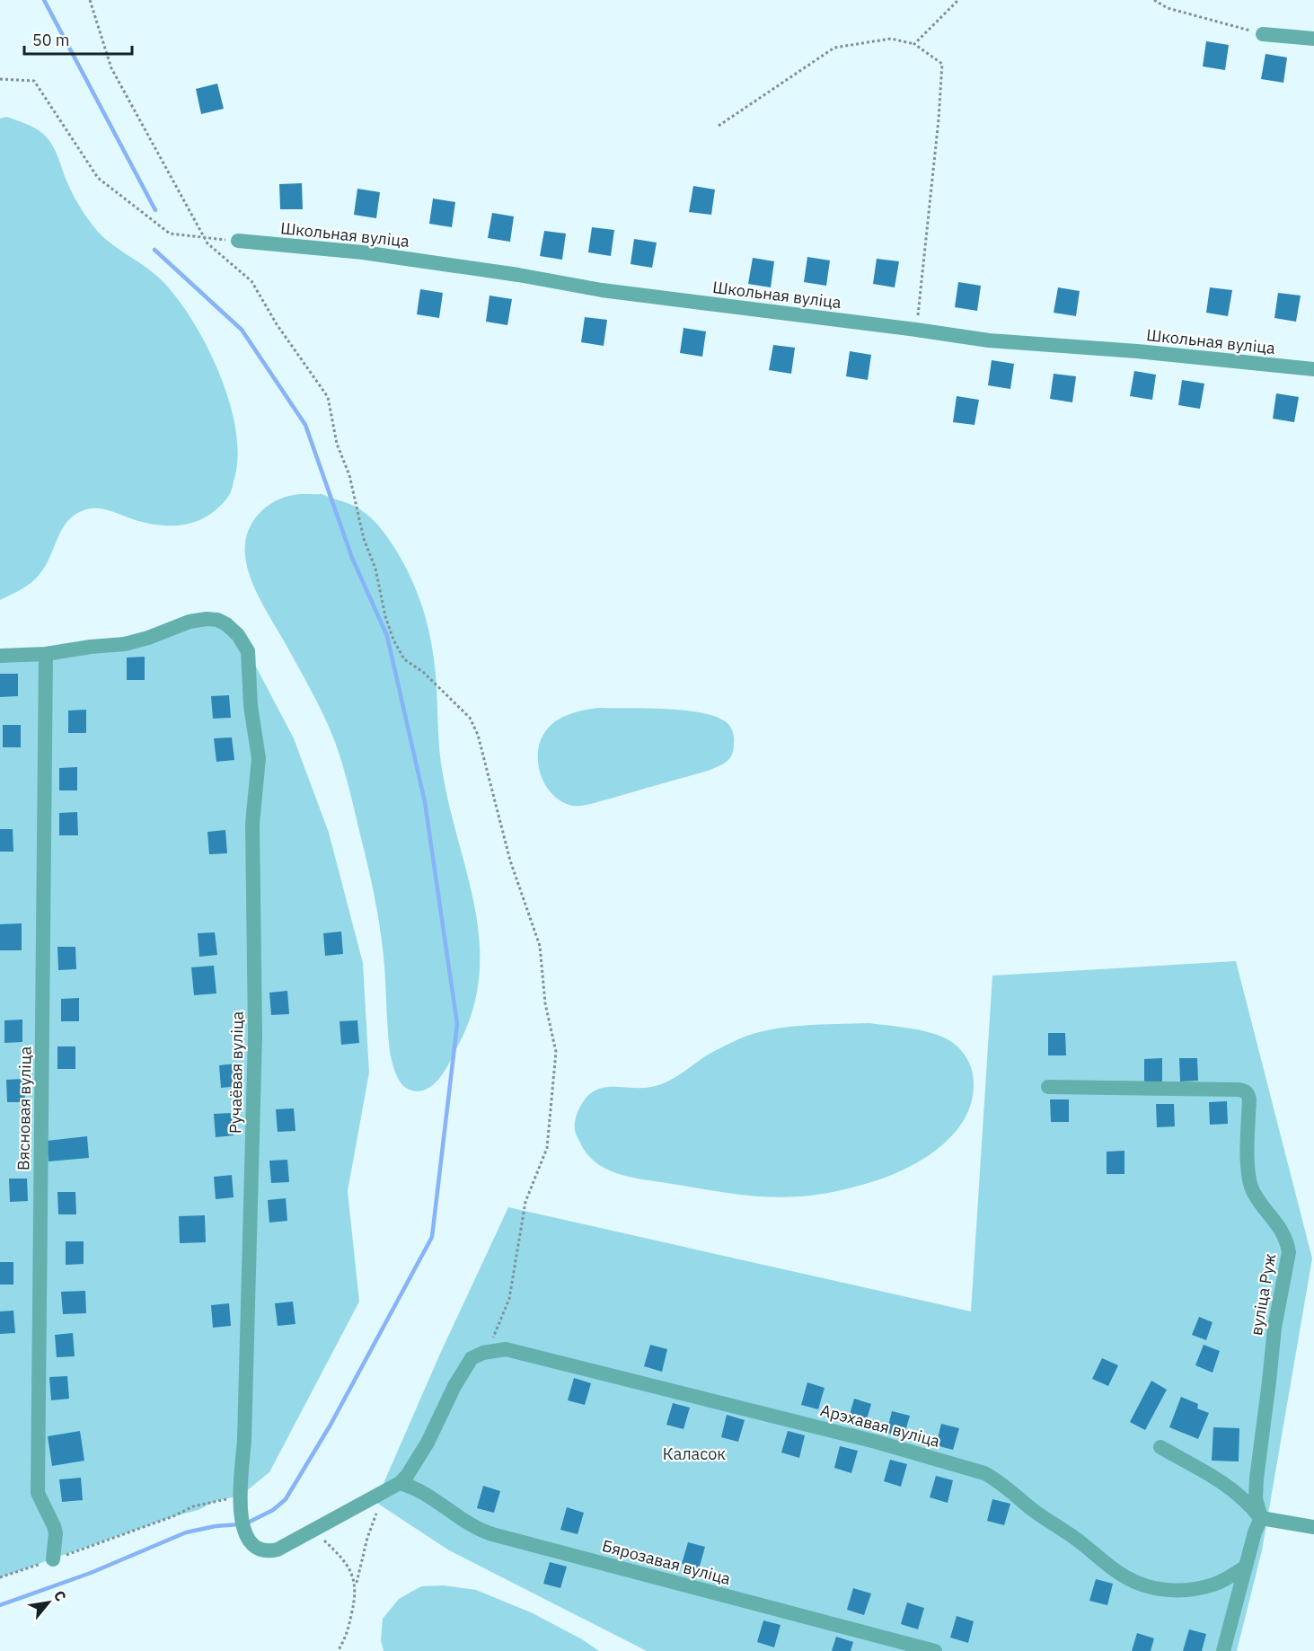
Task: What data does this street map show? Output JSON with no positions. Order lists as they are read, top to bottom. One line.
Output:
{"streets":{"street":["Школьная вуліца","Ручаёвая вуліца","Вясновая вуліца","вуліца Руж","Арэхавая вуліца","Бярозавая вуліца"]},"crossings":[["Ручаёвая вуліца","Вясновая вуліца"],["Арэхавая вуліца","Бярозавая вуліца"]],"parks":["Каласок"],"scale_bar":"50 m","north":"top right"}
